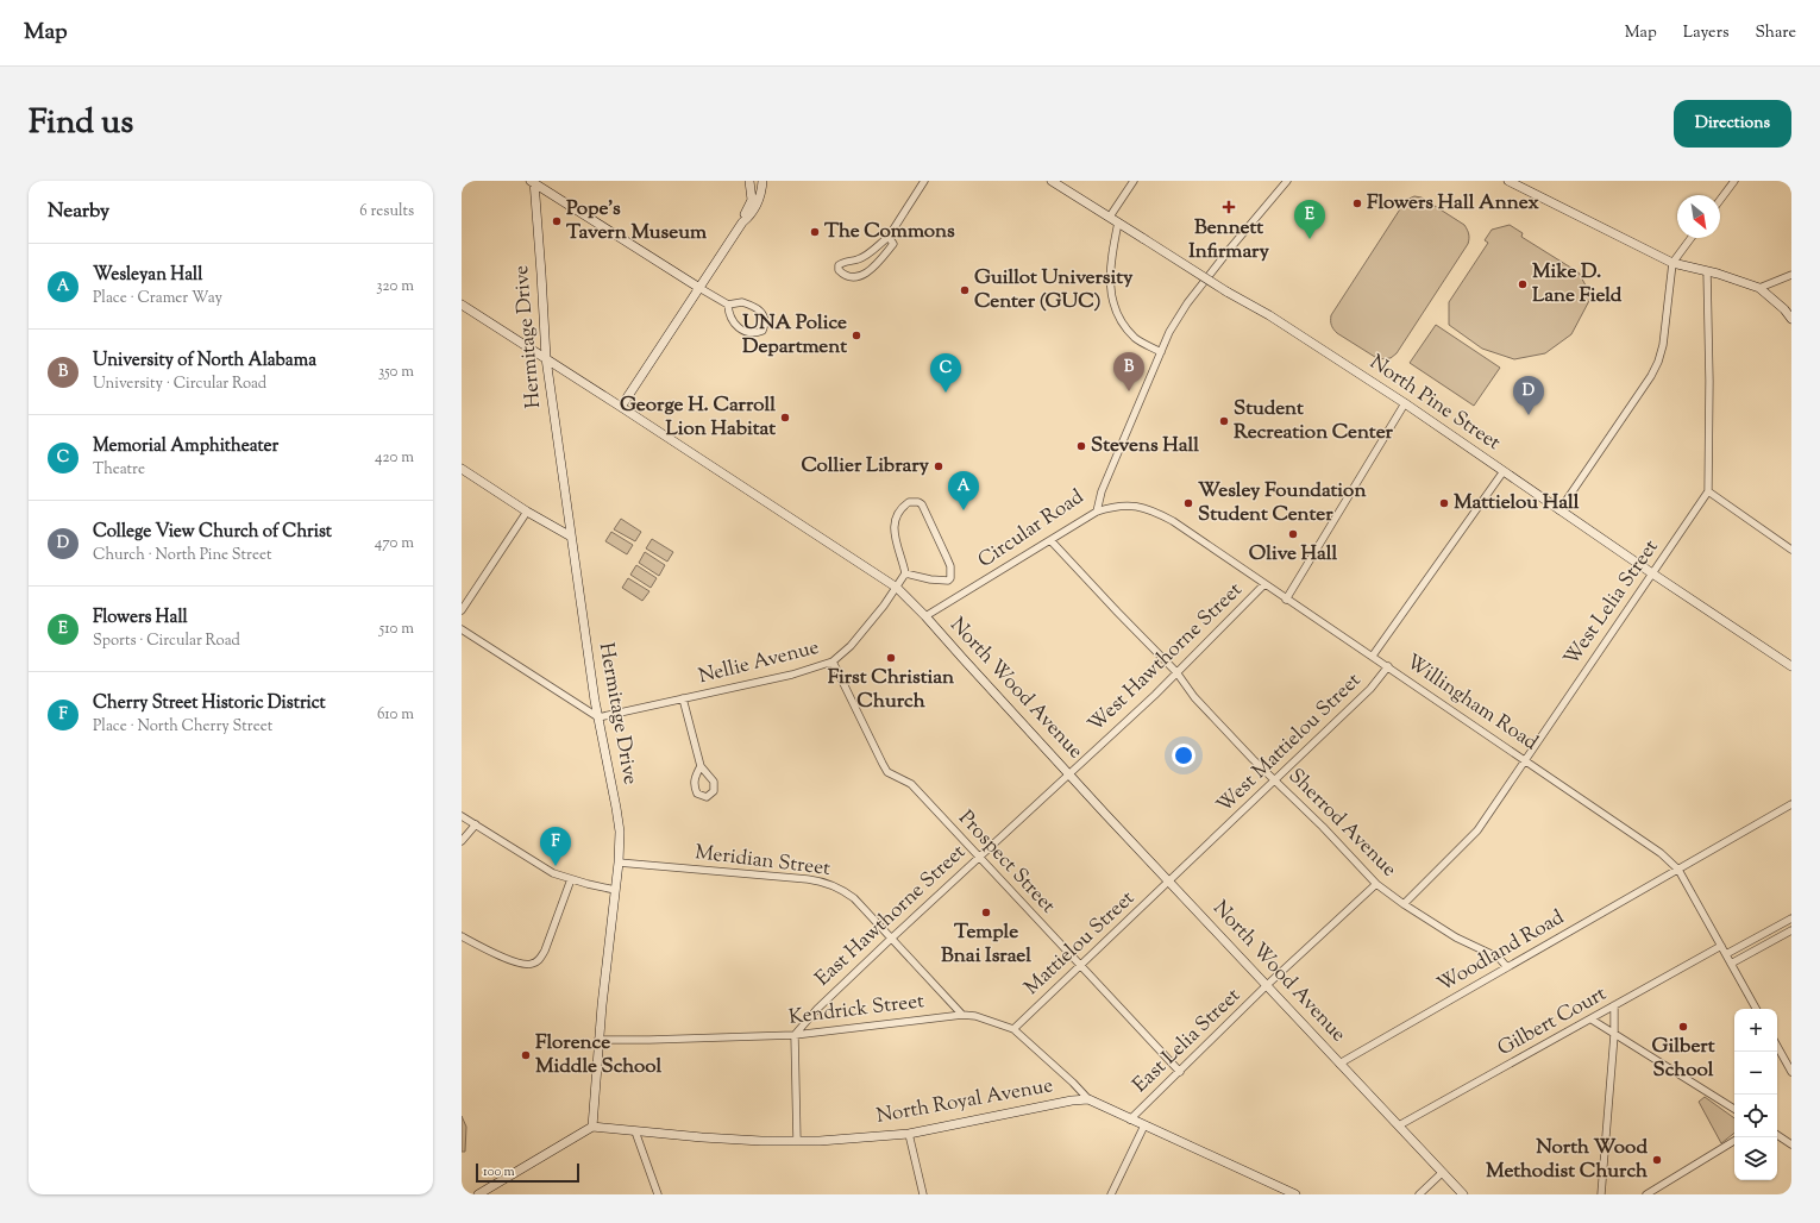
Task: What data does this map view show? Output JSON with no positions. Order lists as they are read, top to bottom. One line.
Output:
{"streets":{"street":["Hermitage Drive","North Pine Street","Circular Road","West Lelia Street","West Hawthorne Street","Nellie Avenue","North Wood Avenue","Willingham Road","West Mattielou Street","Sherrod Avenue","Meridian Street","Prospect Street","East Hawthorne Street","Mattielou Street","Woodland Road","Kendrick Street","Gilbert Court","East Lelia Street","North Royal Avenue"]},"crossings":[["Hermitage Drive","Nellie Avenue"],["Hermitage Drive","North Wood Avenue"],["Hermitage Drive","Meridian Street"],["Hermitage Drive","Kendrick Street"],["Hermitage Drive","North Royal Avenue"],["North Pine Street","West Lelia Street"],["North Pine Street","West Mattielou Street"],["Circular Road","North Wood Avenue"],["Circular Road","Willingham Road"],["Circular Road","Sherrod Avenue"],["West Lelia Street","Willingham Road"],["West Lelia Street","Sherrod Avenue"],["West Hawthorne Street","North Wood Avenue"],["West Hawthorne Street","Willingham Road"],["West Hawthorne Street","Sherrod Avenue"],["West Hawthorne Street","East Hawthorne Street"],["Nellie Avenue","North Wood Avenue"],["Nellie Avenue","Prospect Street"],["North Wood Avenue","West Mattielou Street"],["North Wood Avenue","East Hawthorne Street"],["North Wood Avenue","Mattielou Street"],["North Wood Avenue","Woodland Road"],["North Wood Avenue","Gilbert Court"],["North Wood Avenue","East Lelia Street"],["Willingham Road","West Mattielou Street"],["Willingham Road","Woodland Road"],["Willingham Road","Gilbert Court"],["West Mattielou Street","Sherrod Avenue"],["West Mattielou Street","Mattielou Street"],["Sherrod Avenue","Woodland Road"],["Meridian Street","East Hawthorne Street"],["Meridian Street","Kendrick Street"],["Prospect Street","East Hawthorne Street"],["Prospect Street","Mattielou Street"],["Prospect Street","East Lelia Street"],["East Hawthorne Street","Kendrick Street"],["Mattielou Street","Kendrick Street"],["Kendrick Street","North Royal Avenue"]],"places":{"other":["Flowers Hall Annex","Pope's Tavern Museum","The Commons","Mike D. Lane Field","Guillot University Center (GUC)","UNA Police Department","George H. Carroll Lion Habitat","Student Recreation Center","Stevens Hall","Collier Library","Wesley Foundation Student Center","Mattielou Hall","Olive Hall","First Christian Church","Temple Bnai Israel","Gilbert School","Florence Middle School","North Wood Methodist Church"],"health":["Bennett Infirmary"]},"scale_bar":"100 m","north":"bottom right","page":{"header":"Map","nav":["Map","Layers","Share"],"title":"Find us","buttons":"Directions","heading":["Nearby","6 results"],"pins":["E","B","C","D","A","F"],"list":[{"mark":"A","name":"Wesleyan Hall","note":"Place · Cramer Way","value":"320 m"},{"mark":"B","name":"University of North Alabama","note":"University · Circular Road","value":"350 m"},{"mark":"C","name":"Memorial Amphitheater","note":"Theatre","value":"420 m"},{"mark":"D","name":"College View Church of Christ","note":"Church · North Pine Street","value":"470 m"},{"mark":"E","name":"Flowers Hall","note":"Sports · Circular Road","value":"510 m"},{"mark":"F","name":"Cherry Street Historic District","note":"Place · North Cherry Street","value":"610 m"}],"map_buttons":["+","−"],"scale":"100 m"}}
